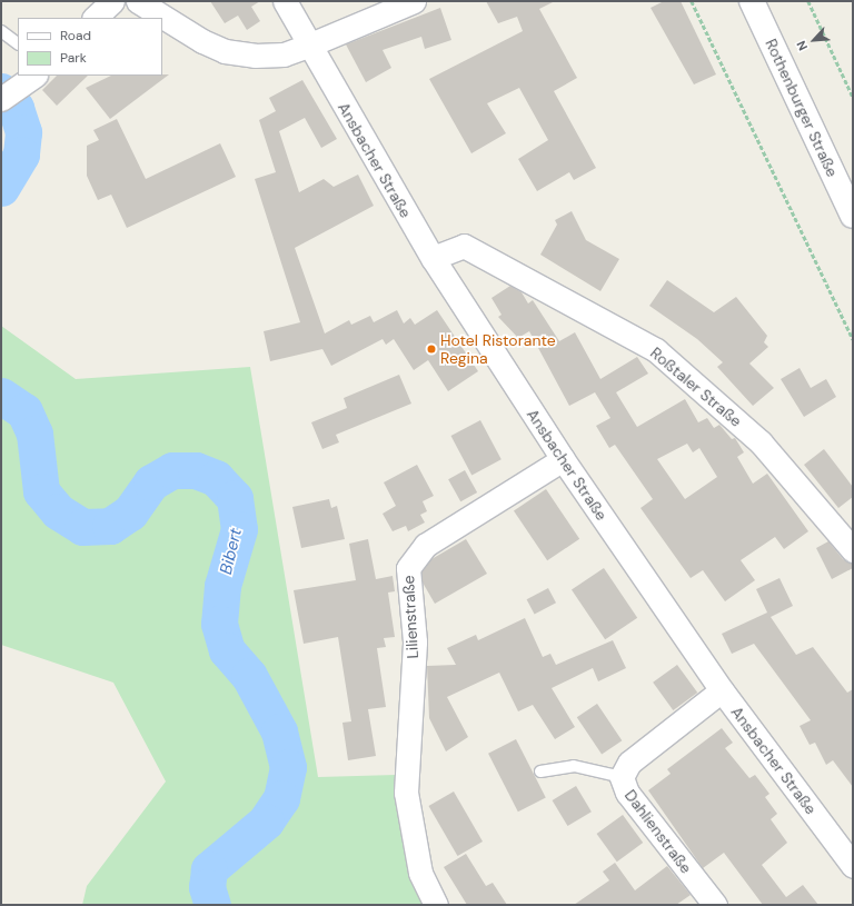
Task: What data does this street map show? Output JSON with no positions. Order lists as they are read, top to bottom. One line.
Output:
{"streets":{"main road":["Rothenburger Straße"],"street":["Ansbacher Straße","Roßtaler Straße","Lilienstraße","Dahlienstraße"]},"crossings":[["Ansbacher Straße","Roßtaler Straße"],["Ansbacher Straße","Lilienstraße"],["Ansbacher Straße","Dahlienstraße"]],"water":["Bibert"],"places":["Hotel Ristorante Regina"],"legend":["Road","Park"],"north":"bottom left"}
